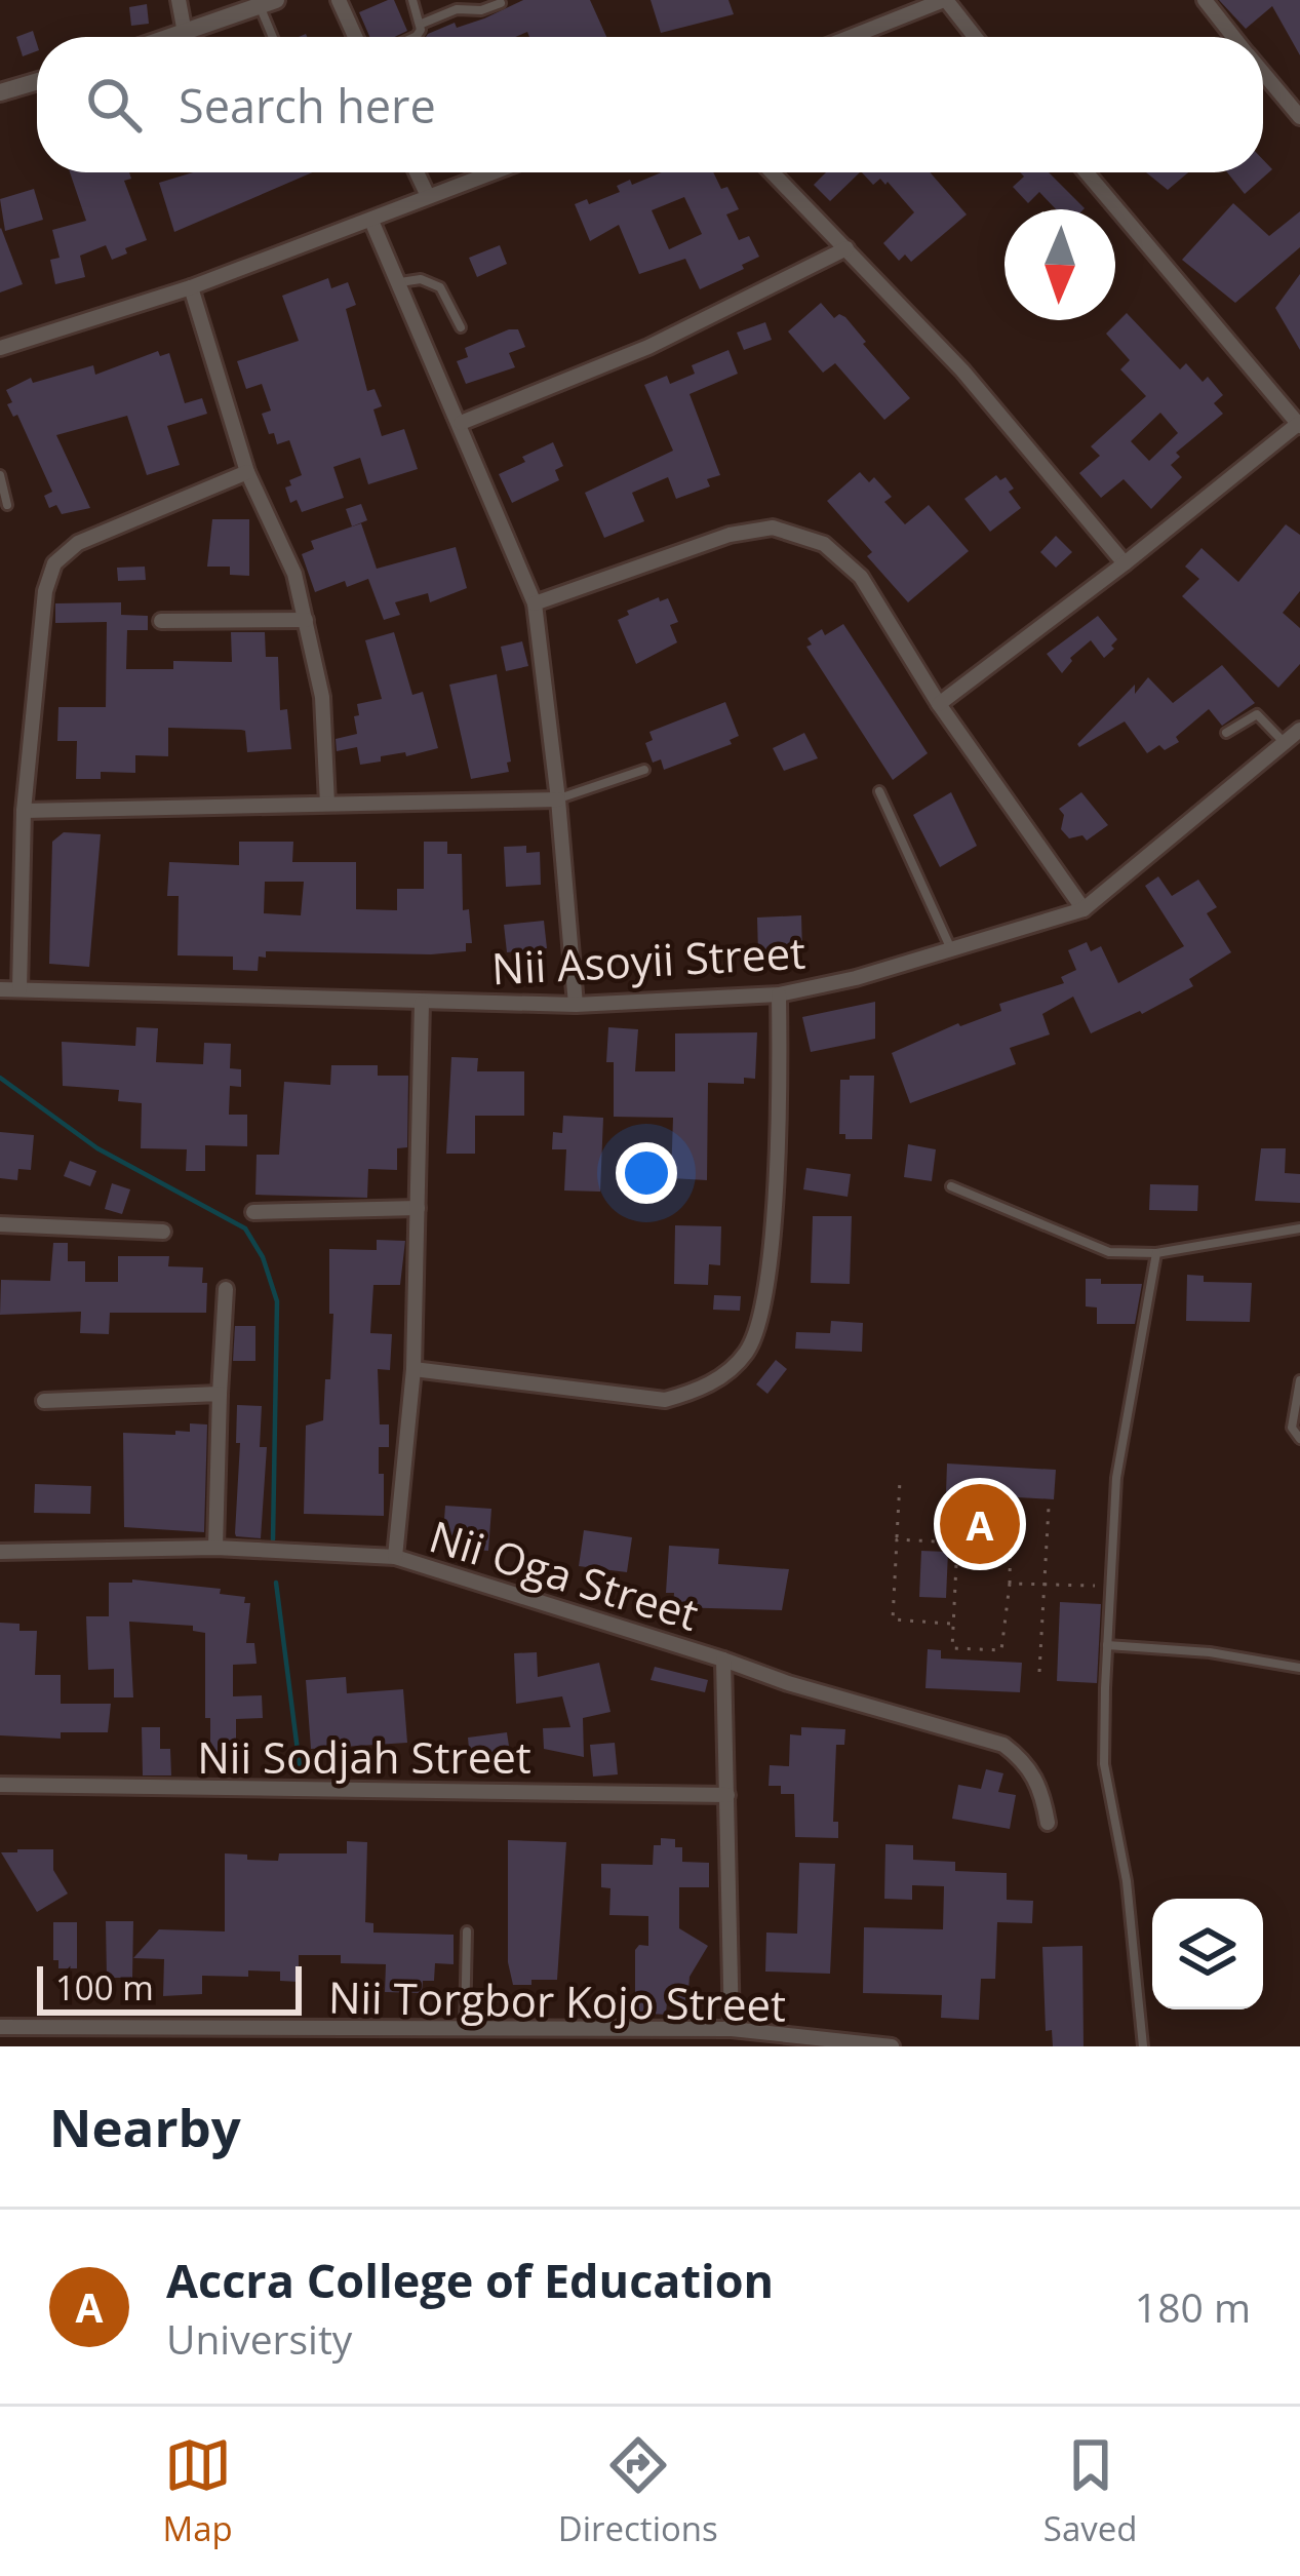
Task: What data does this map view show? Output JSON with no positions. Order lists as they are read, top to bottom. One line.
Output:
{"streets":{"street":["Nii Asoyii Street","Nii Oga Street","Nii Sodjah Street","Nii Torgbor Kojo Street"]},"scale_bar":"100 m","north":"bottom","page":{"search":"Search here","pins":"A","scale":"100 m","heading":"Nearby","list":[{"mark":"A","name":"Accra College of Education","note":"University","value":"180 m"}],"nav":["Map","Directions","Saved"]}}
